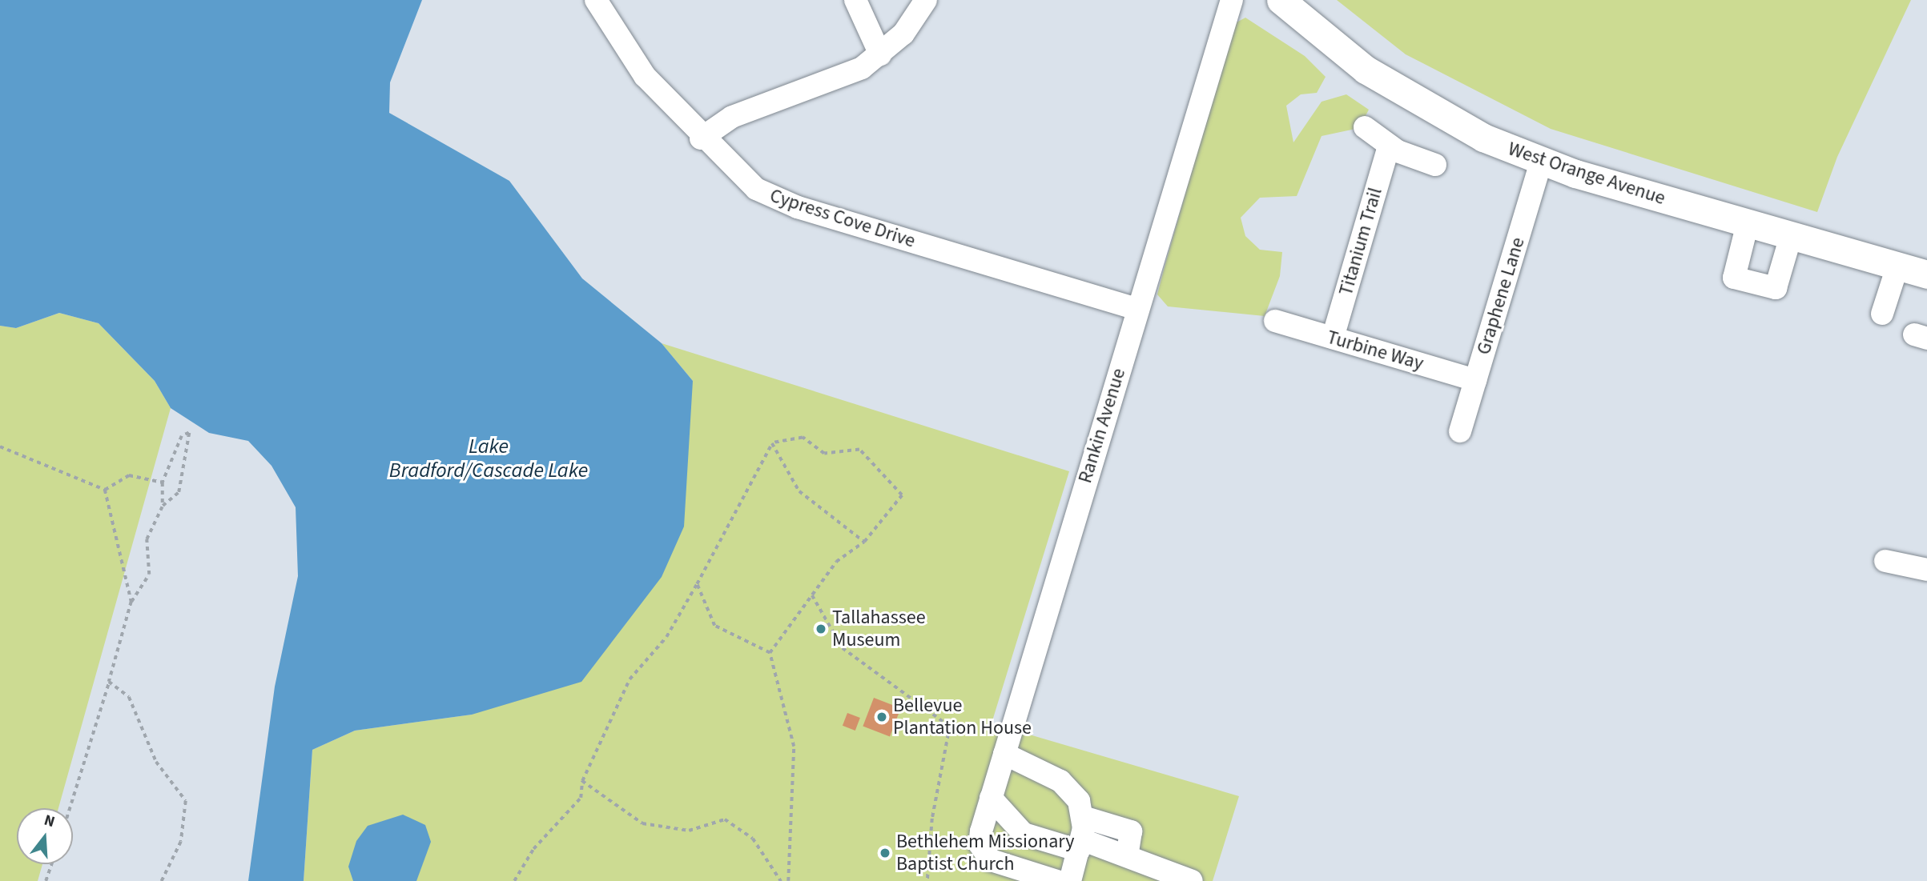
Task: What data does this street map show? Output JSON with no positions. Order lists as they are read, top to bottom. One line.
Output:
{"streets":{"main road":["West Orange Avenue"],"street":["Cypress Cove Drive","Titanium Trail","Graphene Lane","Turbine Way","Rankin Avenue"]},"crossings":[["West Orange Avenue","Graphene Lane"],["Cypress Cove Drive","Rankin Avenue"],["Titanium Trail","Turbine Way"],["Graphene Lane","Turbine Way"]],"water":["Lake Bradford/Cascade Lake"],"places":["Tallahassee Museum","Bellevue Plantation House","Bethlehem Missionary Baptist Church"],"north":"top"}
